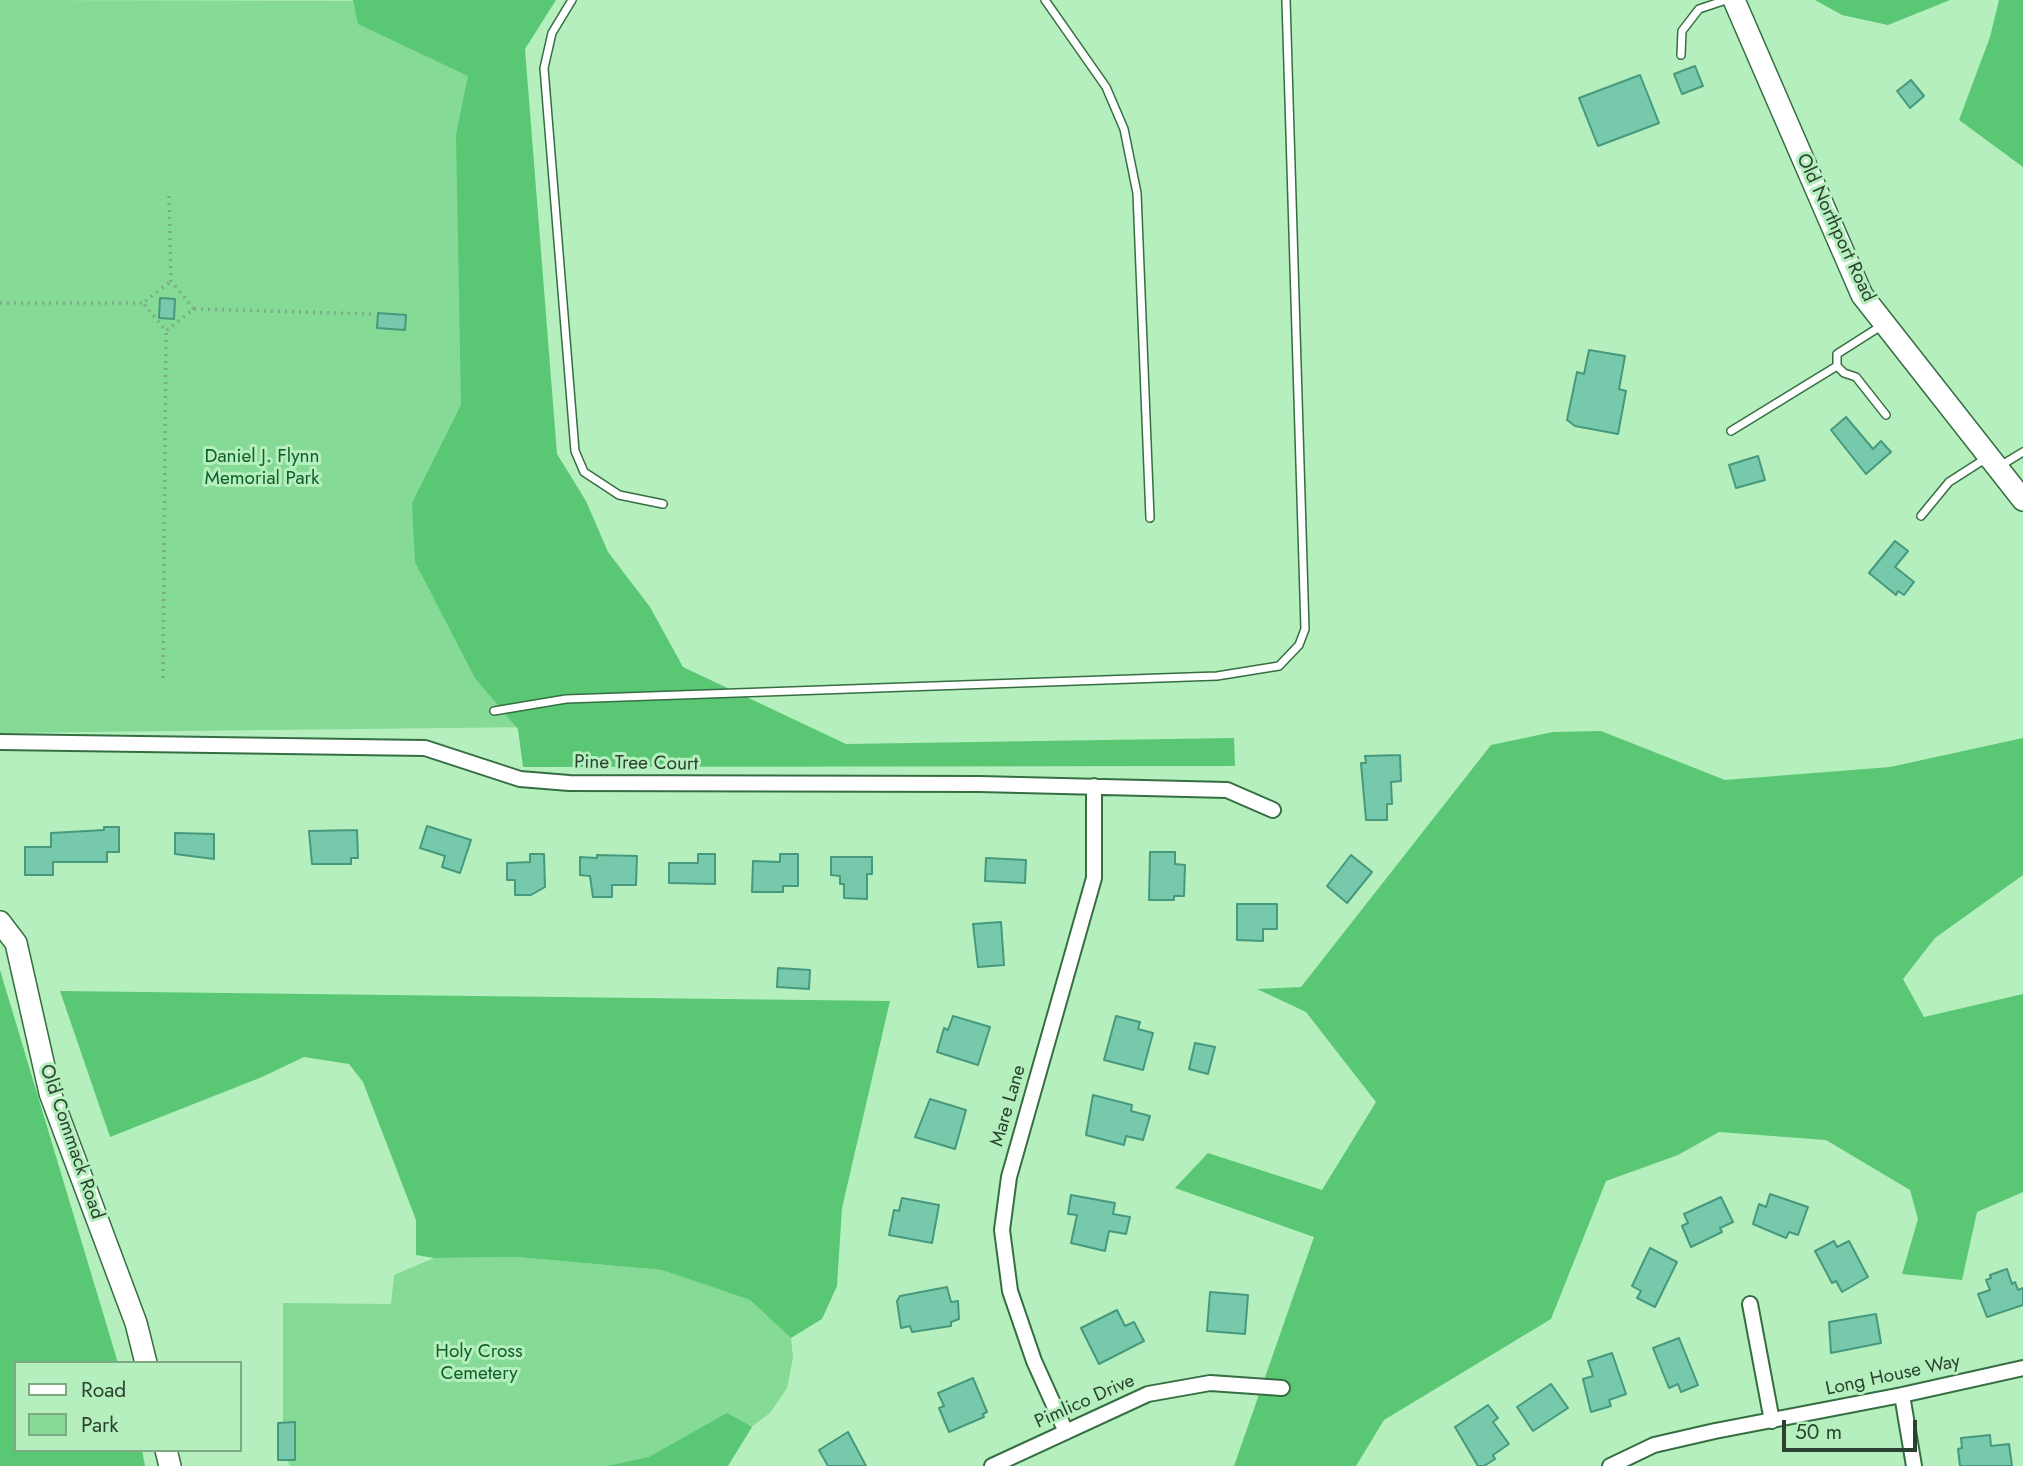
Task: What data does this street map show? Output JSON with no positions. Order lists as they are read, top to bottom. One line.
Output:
{"streets":{"main road":["Old Northport Road","Old Commack Road"],"street":["Pine Tree Court","Mare Lane","Long House Way","Pimlico Drive"]},"crossings":[["Pine Tree Court","Mare Lane"],["Mare Lane","Pimlico Drive"]],"parks":["Daniel J. Flynn Memorial Park","Holy Cross Cemetery"],"legend":["Road","Park"],"scale_bar":"50 m"}
